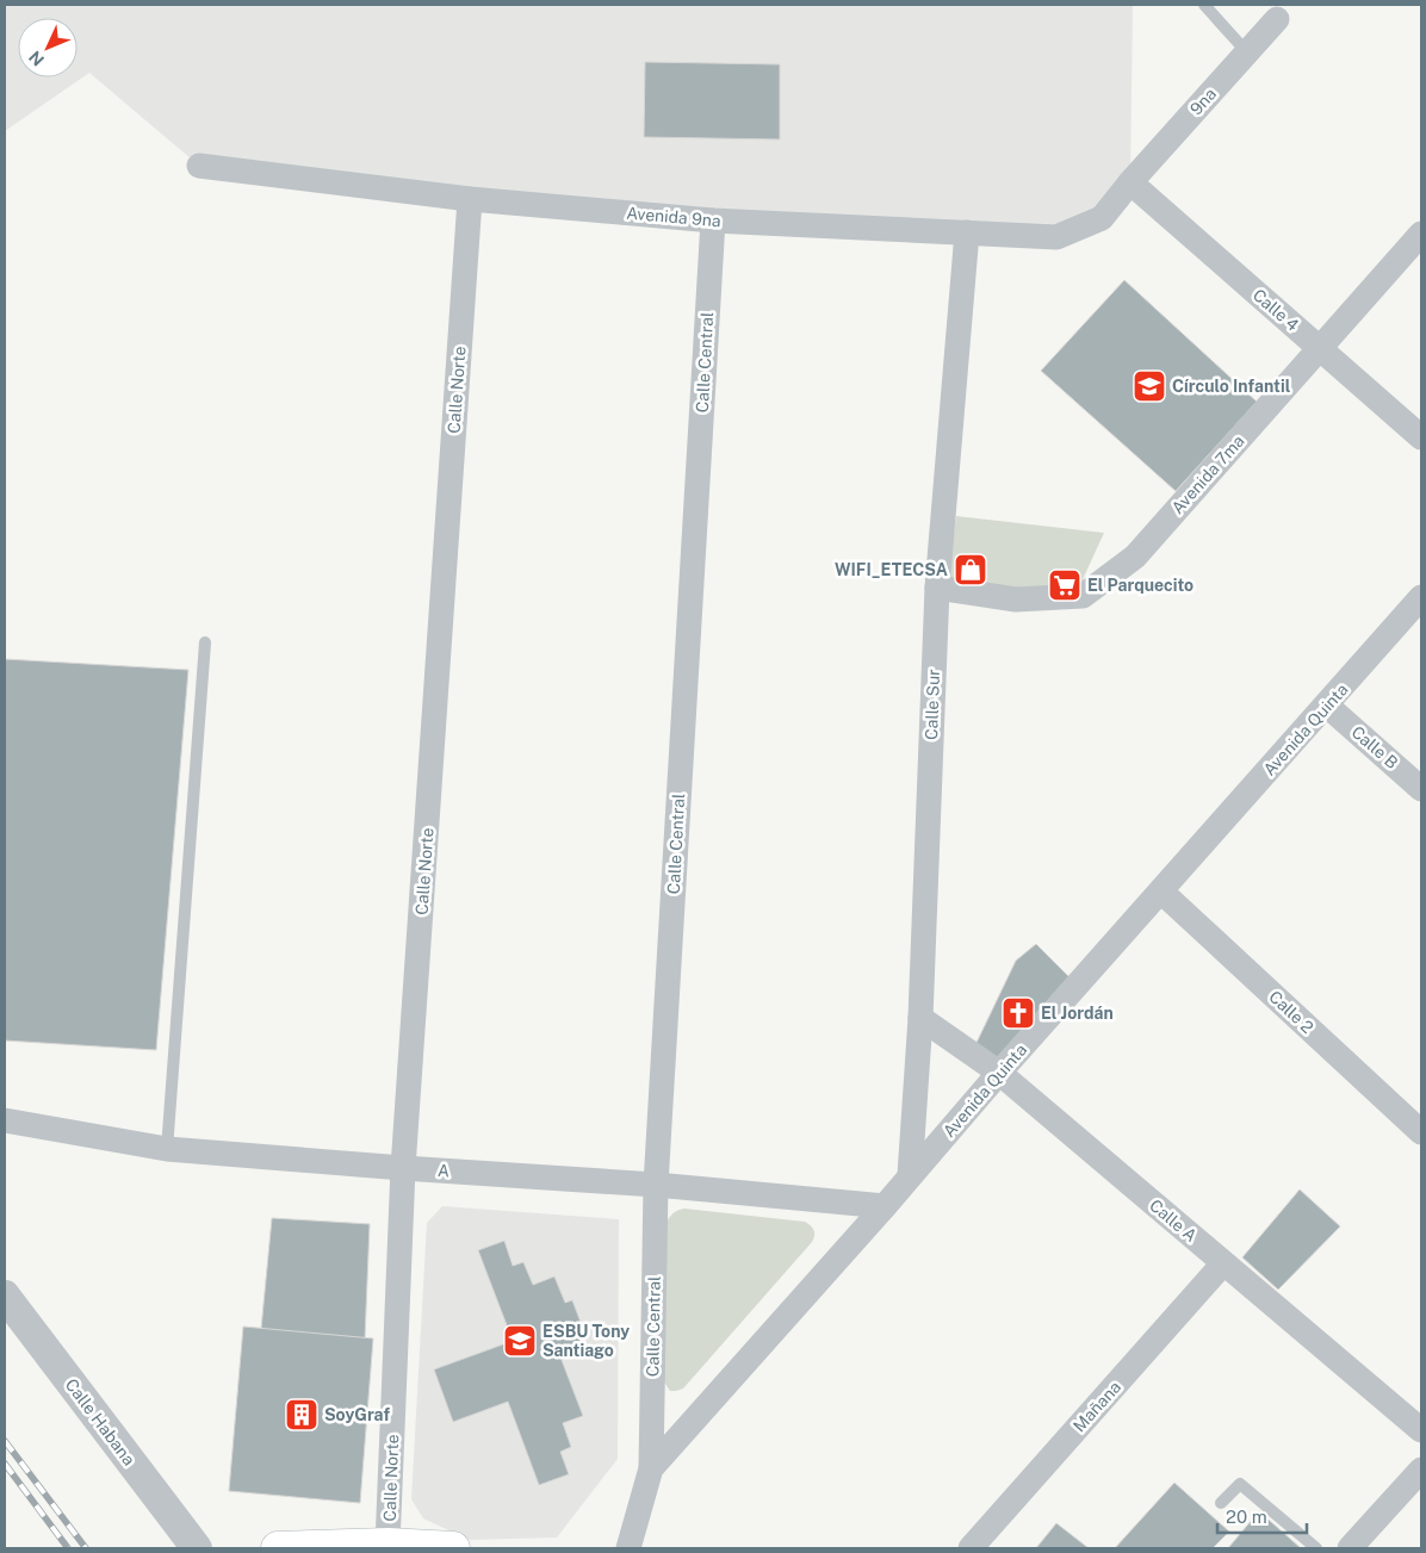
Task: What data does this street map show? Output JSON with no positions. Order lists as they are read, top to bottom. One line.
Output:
{"streets":{"street":["9na","Avenida 9na","Calle 4","Calle Central","Calle Norte","Avenida 7ma","Calle Sur","Avenida Quinta","Calle B","Calle 2","A","Calle A","Mañana","Calle Habana"]},"crossings":[["9na","Avenida 9na"],["9na","Calle 4"],["Avenida 9na","Calle 4"],["Avenida 9na","Calle Central"],["Avenida 9na","Calle Norte"],["Avenida 9na","Calle Sur"],["Calle 4","Avenida 7ma"],["Calle Central","Avenida Quinta"],["Calle Central","A"],["Calle Norte","A"],["Avenida 7ma","Calle Sur"],["Calle Sur","Avenida Quinta"],["Calle Sur","Calle A"],["Avenida Quinta","Calle B"],["Avenida Quinta","Calle 2"],["Avenida Quinta","A"],["Avenida Quinta","Calle A"],["Calle A","Mañana"]],"places":{"school or university":["Círculo Infantil","ESBU Tony Santiago"],"shop":["WIFI_ETECSA"],"supermarket":["El Parquecito"],"church":["El Jordán"],"building":["SoyGraf"]},"scale_bar":"20 m","north":"bottom left"}
